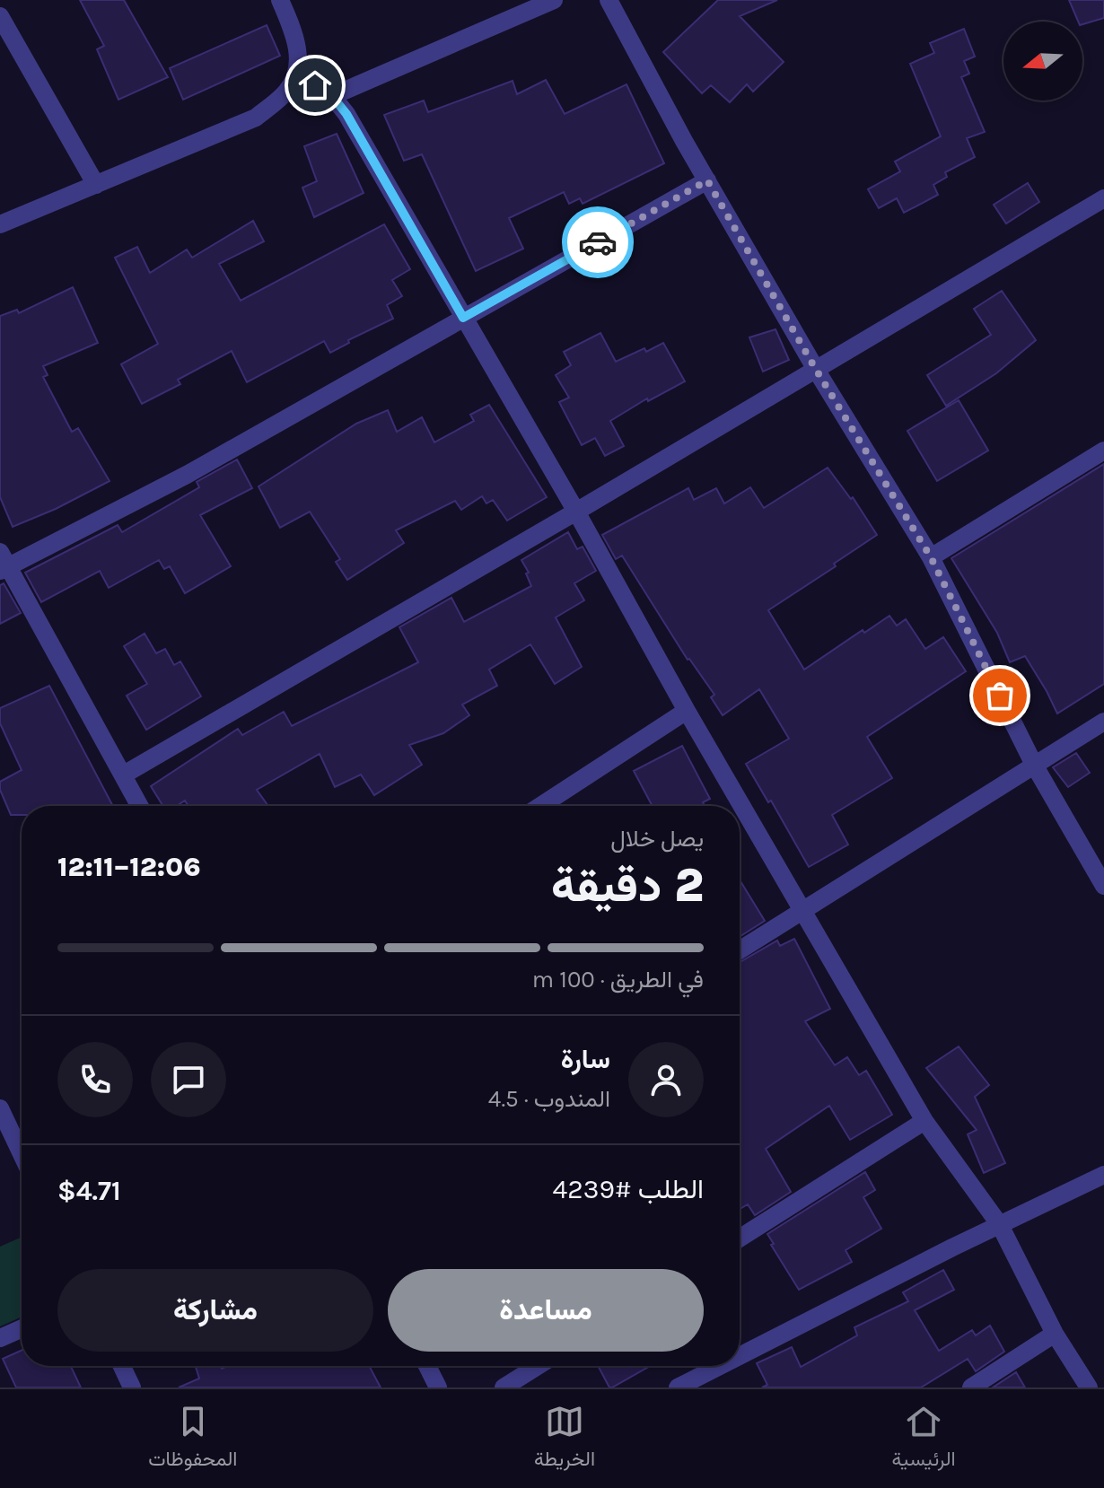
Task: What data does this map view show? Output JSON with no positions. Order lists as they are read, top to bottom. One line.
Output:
{"north":"left","page":{"heading":["2 دقيقة","يصل خلال","12:06–12:11"],"panel":["سارة","المندوب · 4.5","الطلب #4239","$4.71"],"bar":"في الطريق · 100 m","buttons":["مساعدة","مشاركة"],"tabs":["الرئيسية","الخريطة","المحفوظات"]}}
